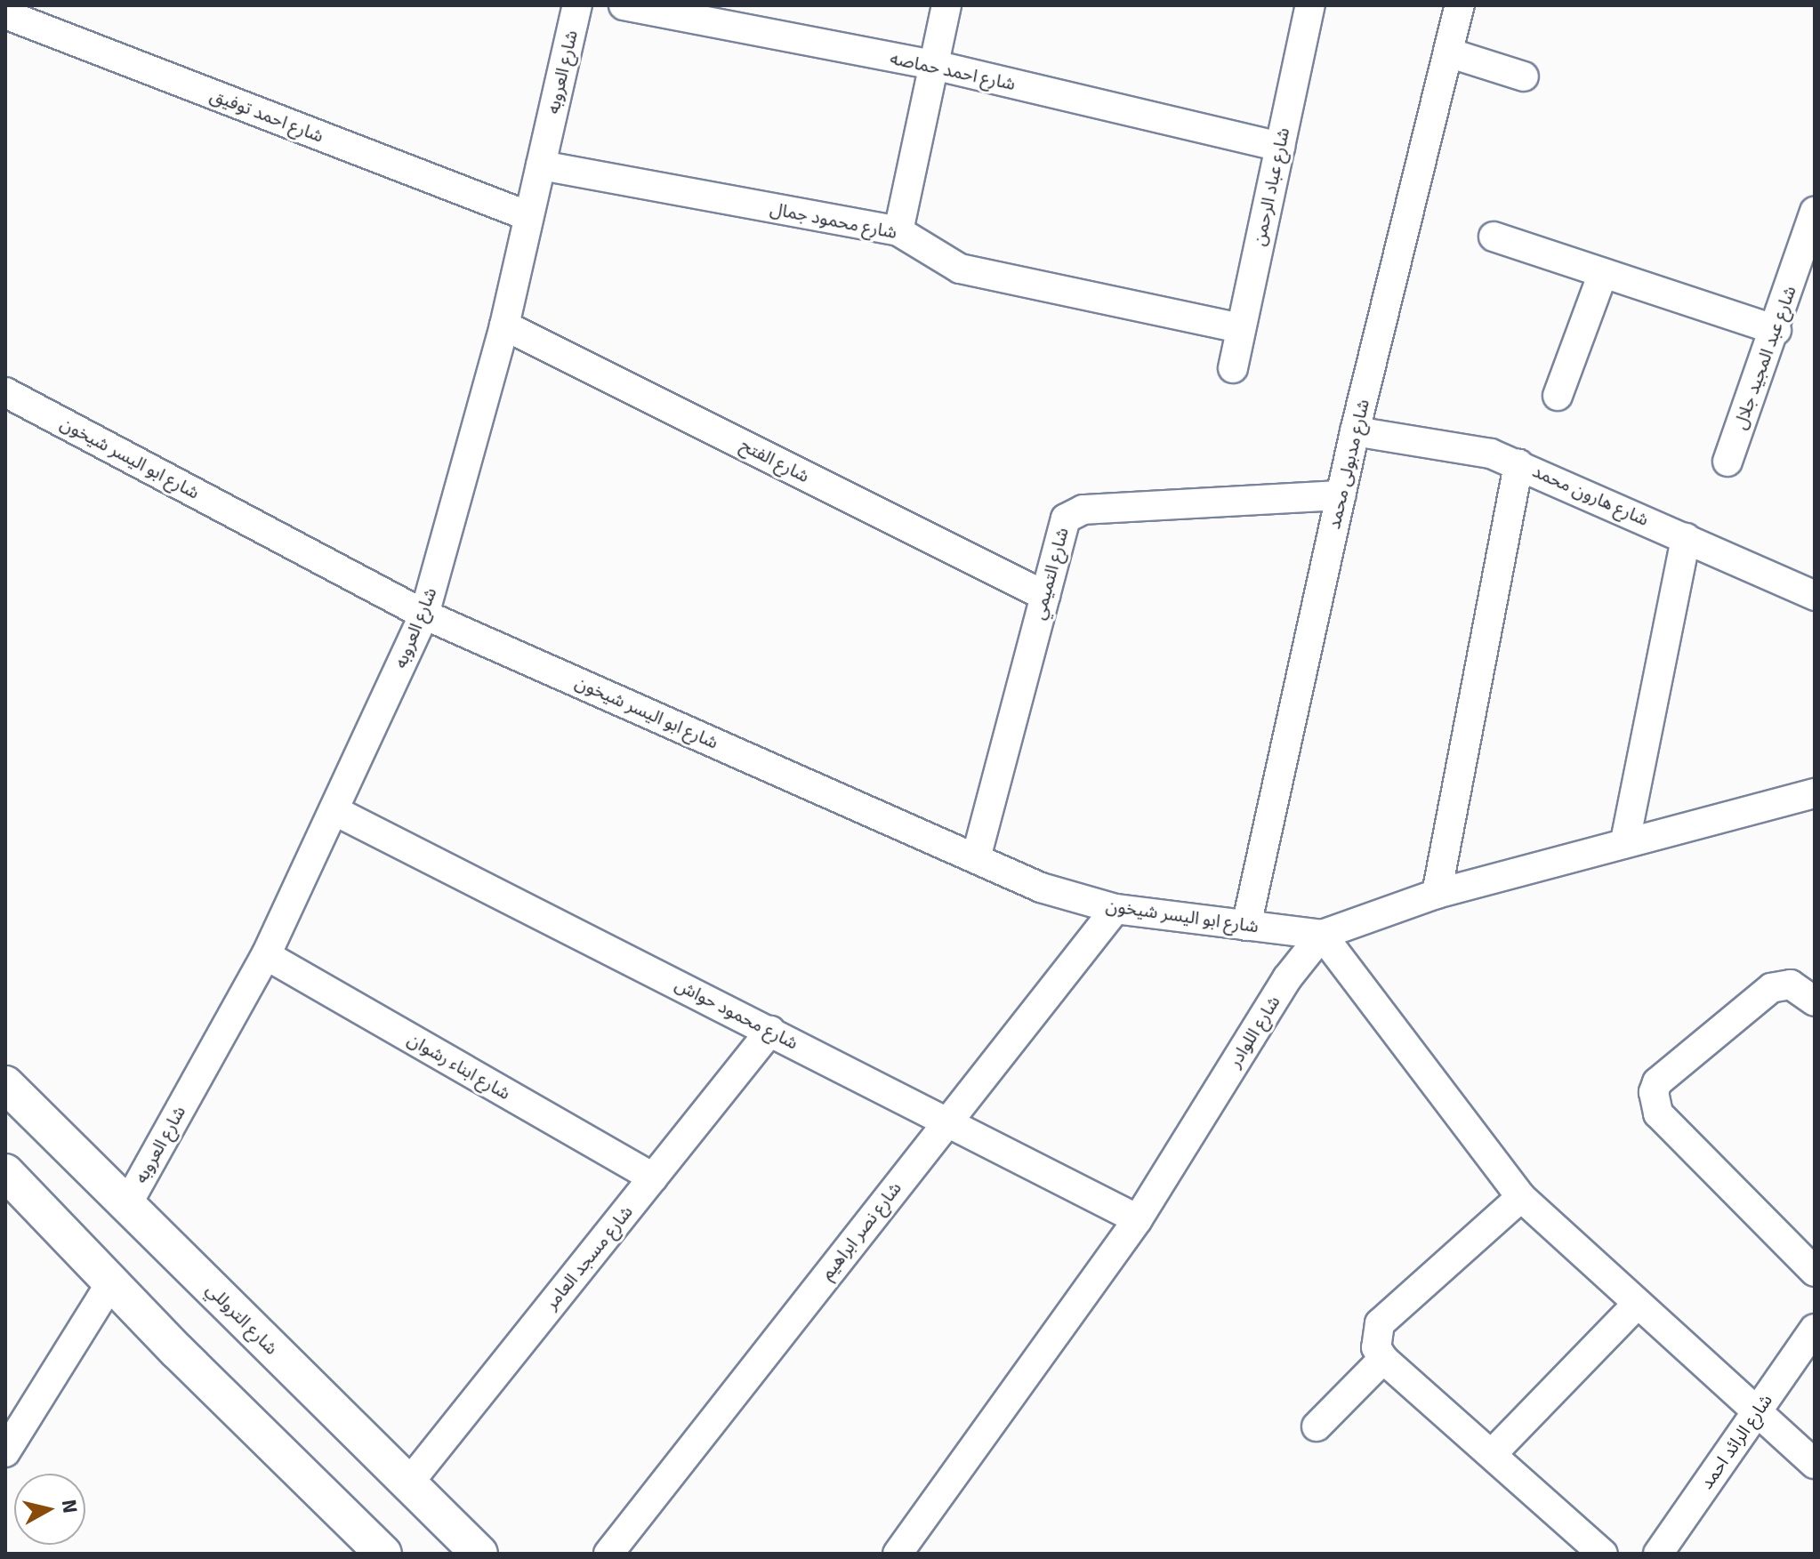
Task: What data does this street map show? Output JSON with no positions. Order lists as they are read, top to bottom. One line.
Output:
{"streets":{"street":["شارع احمد حماصه","شارع العروبه","شارع احمد توفيق","شارع عباد الرحمن","شارع محمود جمال","شارع عبد المجيد جلال","شارع ابو اليسر شيخون","شارع الفتح","شارع مدبولى محمد","شارع هارون محمد","شارع التميمي","شارع محمود حواش","شارع اللوادر","شارع ابناء رشوان","شارع نصر ابراهيم","شارع مسجد العامر","شارع التروللي","شارع الرائد احمد"]},"crossings":[["شارع احمد حماصه","شارع عباد الرحمن"],["شارع العروبه","شارع احمد توفيق"],["شارع العروبه","شارع محمود جمال"],["شارع العروبه","شارع ابو اليسر شيخون"],["شارع العروبه","شارع الفتح"],["شارع العروبه","شارع محمود حواش"],["شارع العروبه","شارع ابناء رشوان"],["شارع العروبه","شارع التروللي"],["شارع عباد الرحمن","شارع محمود جمال"],["شارع ابو اليسر شيخون","شارع مدبولى محمد"],["شارع ابو اليسر شيخون","شارع التميمي"],["شارع ابو اليسر شيخون","شارع اللوادر"],["شارع ابو اليسر شيخون","شارع نصر ابراهيم"],["شارع الفتح","شارع التميمي"],["شارع مدبولى محمد","شارع هارون محمد"],["شارع مدبولى محمد","شارع التميمي"],["شارع محمود حواش","شارع اللوادر"],["شارع محمود حواش","شارع نصر ابراهيم"],["شارع محمود حواش","شارع مسجد العامر"],["شارع ابناء رشوان","شارع مسجد العامر"],["شارع مسجد العامر","شارع التروللي"]],"north":"right"}
